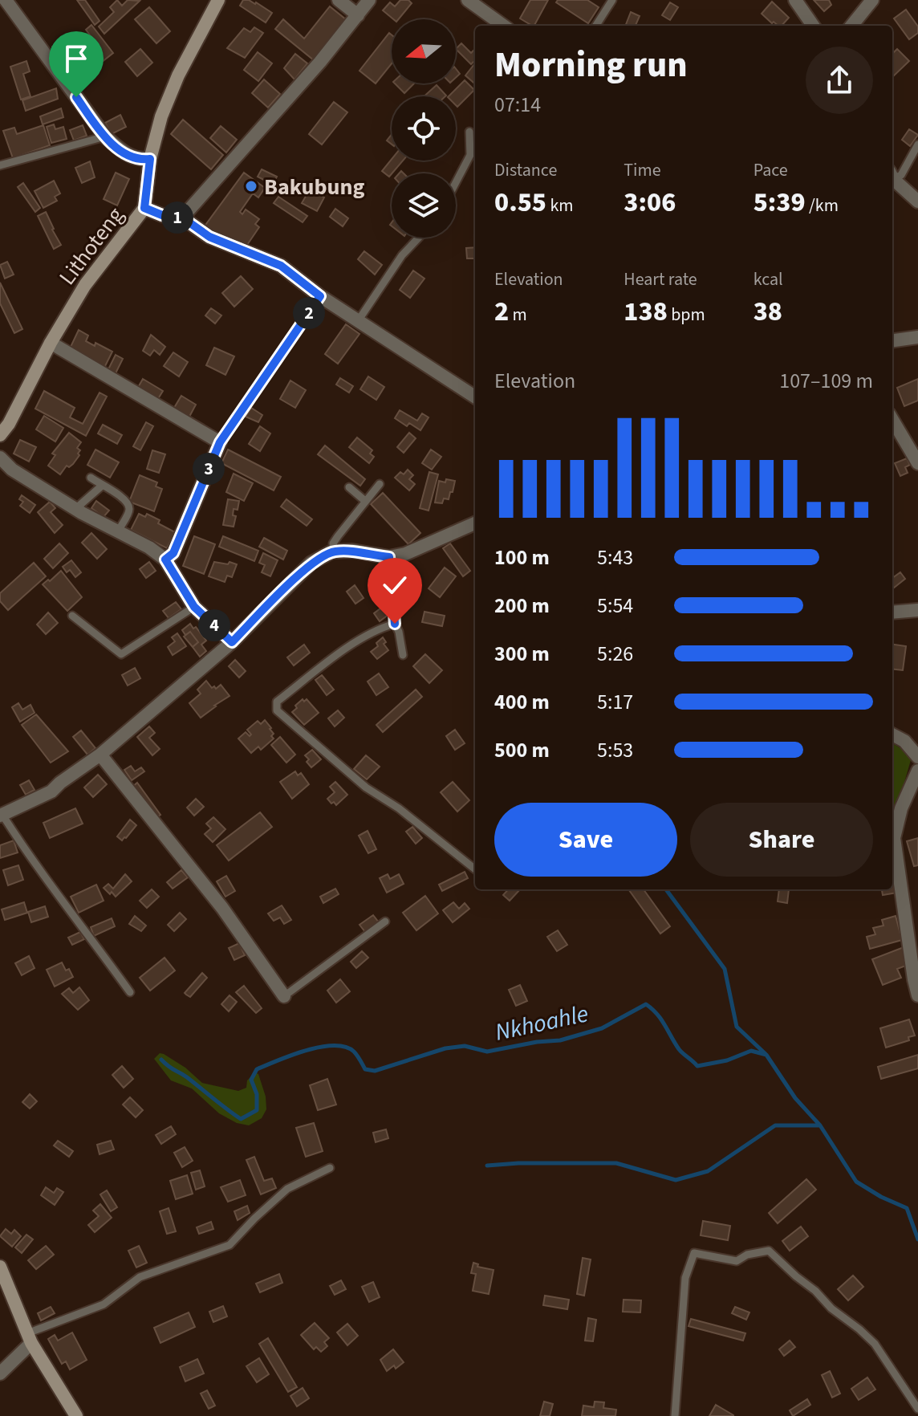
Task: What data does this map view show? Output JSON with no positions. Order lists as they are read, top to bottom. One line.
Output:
{"streets":{"main road":["Lithoteng"]},"water":["Nkhoahle"],"places":["Bakubung"],"north":"left","page":{"heading":["Morning run","07:14"],"stats":[["Distance","0.55 km"],["Time","3:06"],["Pace","5:39 /km"],["Elevation","2 m"],["Heart rate","138 bpm"],["kcal","38"]],"pins":["1","2","3","4"],"chart":["Elevation","107–109 m"],"list":[{"name":"100 m","note":"5:43"},{"name":"200 m","note":"5:54"},{"name":"300 m","note":"5:26"},{"name":"400 m","note":"5:17"},{"name":"500 m","note":"5:53"}],"buttons":["Save","Share"]}}
